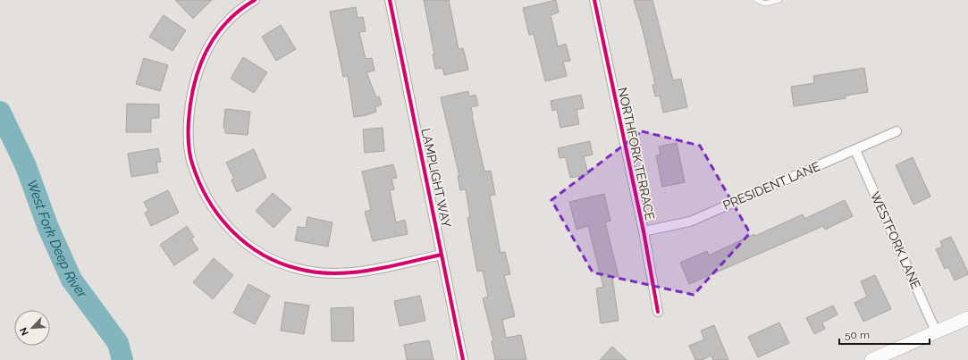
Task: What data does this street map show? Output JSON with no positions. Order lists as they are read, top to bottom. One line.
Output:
{"streets":{"street":["NORTHFORK TERRACE","LAMPLIGHT WAY","PRESIDENT LANE","WESTFORK LANE"]},"crossings":[["NORTHFORK TERRACE","PRESIDENT LANE"],["PRESIDENT LANE","WESTFORK LANE"]],"water":["West Fork Deep River"],"scale_bar":"50 m","north":"bottom left"}
